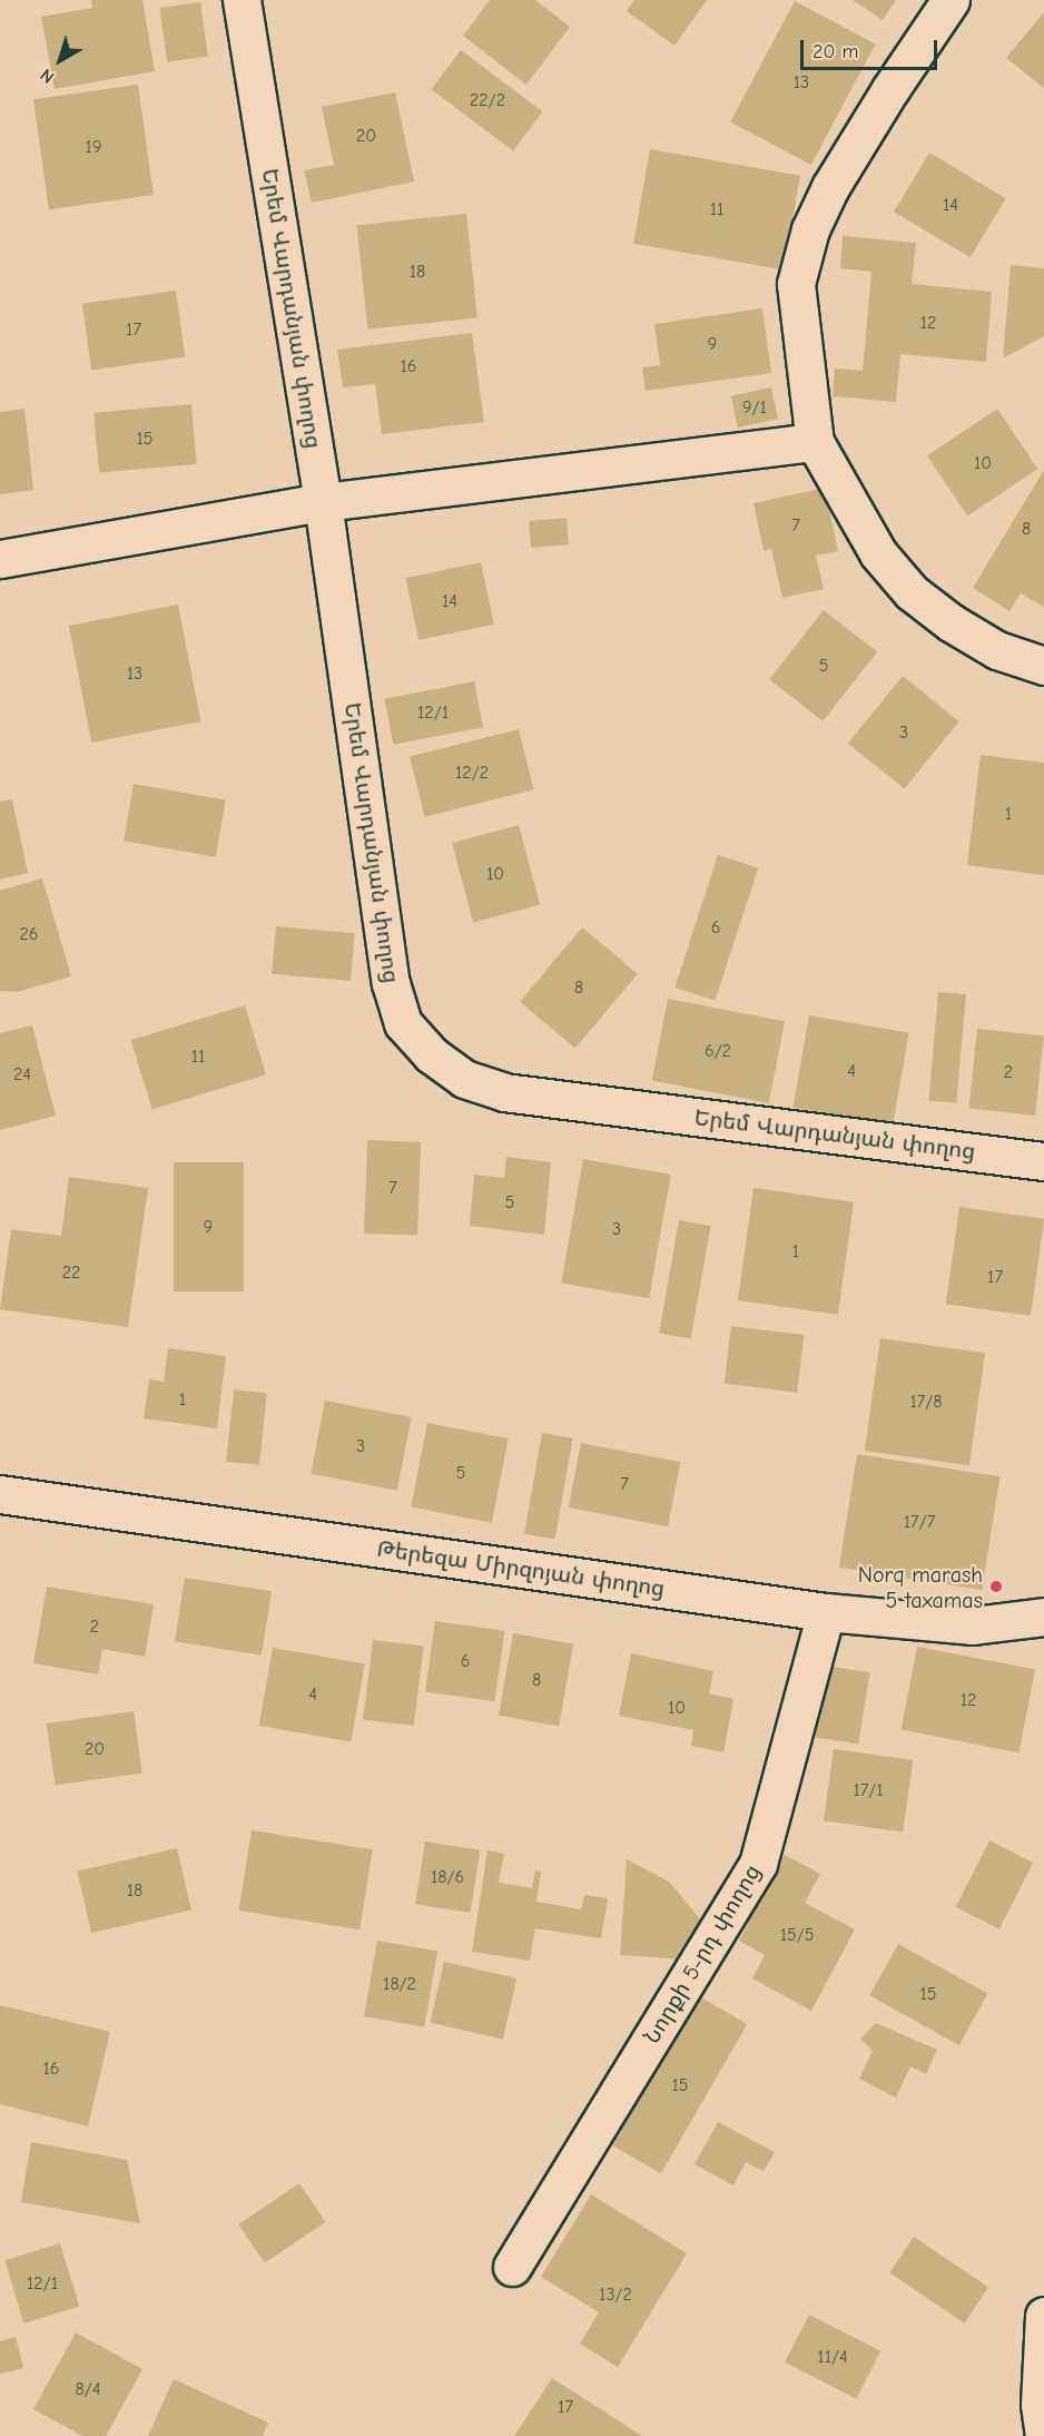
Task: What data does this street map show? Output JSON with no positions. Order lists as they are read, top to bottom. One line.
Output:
{"streets":{"street":["Երեմ Վարդանյան փողոց","Թերեզա Միրզոյան փողոց","Նորքի 5-րդ փողոց"]},"crossings":[["Թերեզա Միրզոյան փողոց","Նորքի 5-րդ փողոց"]],"places":["Norq marash 5 taxamas"],"house_numbers":["13","22/2","20","19","14","11","18","12","17","9","16","9/1","15","10","7","8","14","5","13","12/1","3","12/2","1","10","6","26","8","6/2","11","4","2","24","7","5","9","3","1","22","17","1","17/8","3","5","7","17/7","2","6","8","4","12","10","20","17/1","18/6","18","15/5","18/2","15","16","15","12/1","13/2","11/4","8/4","17"],"scale_bar":"20 m","north":"bottom left"}
